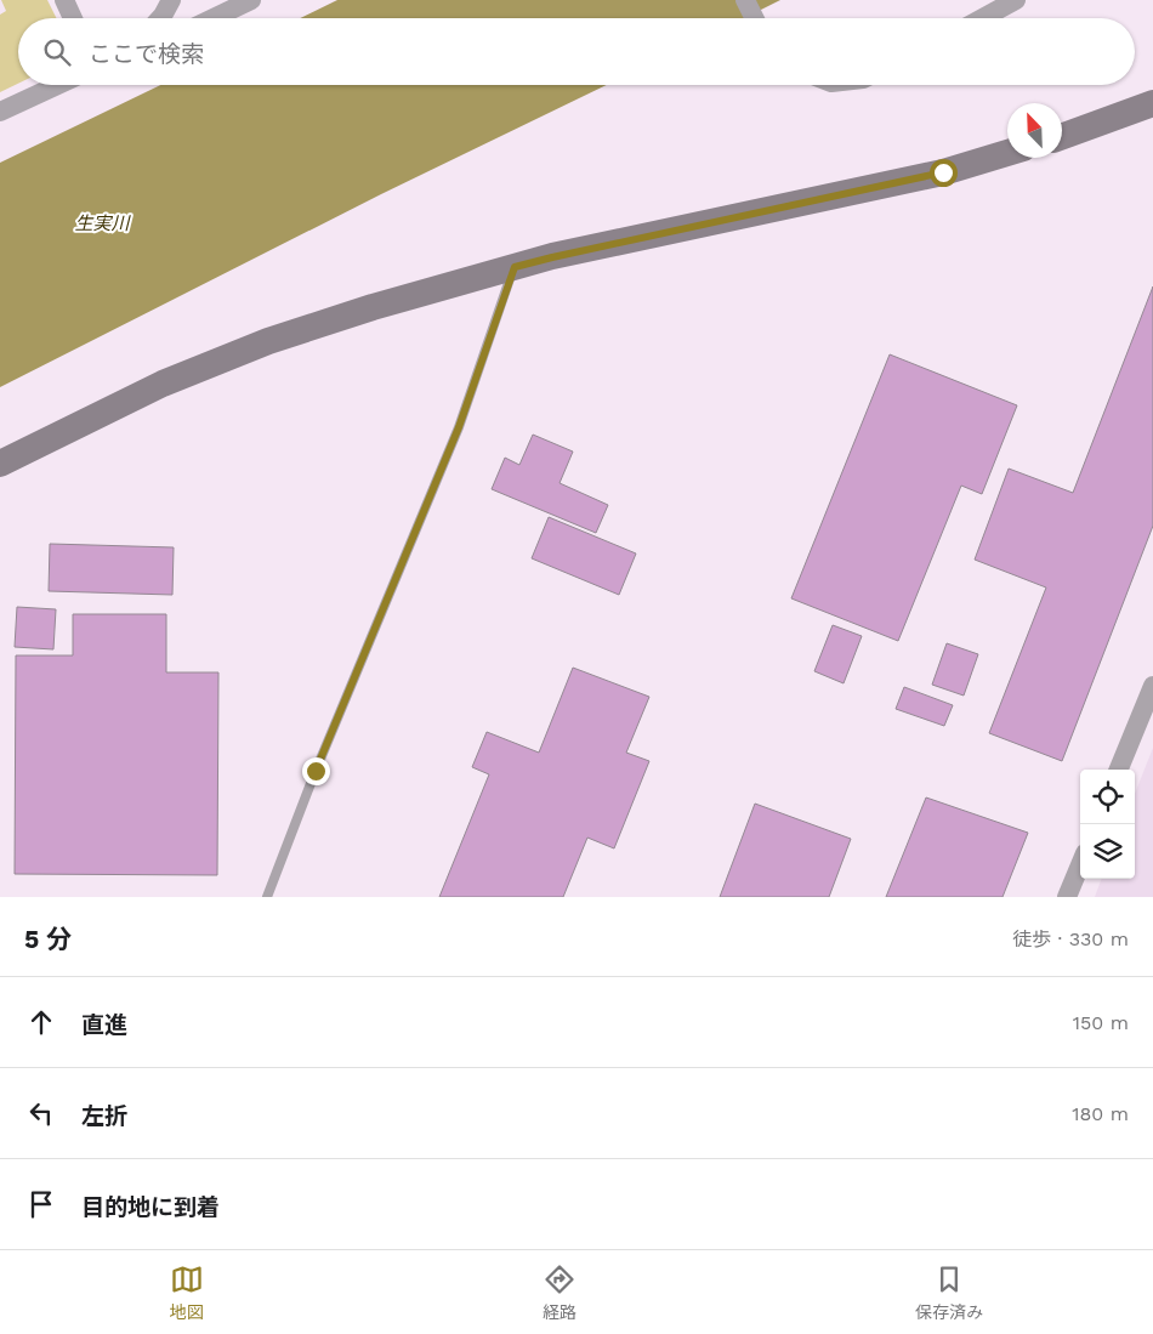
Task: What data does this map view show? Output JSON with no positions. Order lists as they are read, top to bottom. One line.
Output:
{"water":["生実川"],"north":"top left","page":{"search":"ここで検索","heading":["5 分","徒歩 · 330 m"],"list":[["直進","150 m"],["左折","180 m"],"目的地に到着"],"nav":["地図","経路","保存済み"]}}
